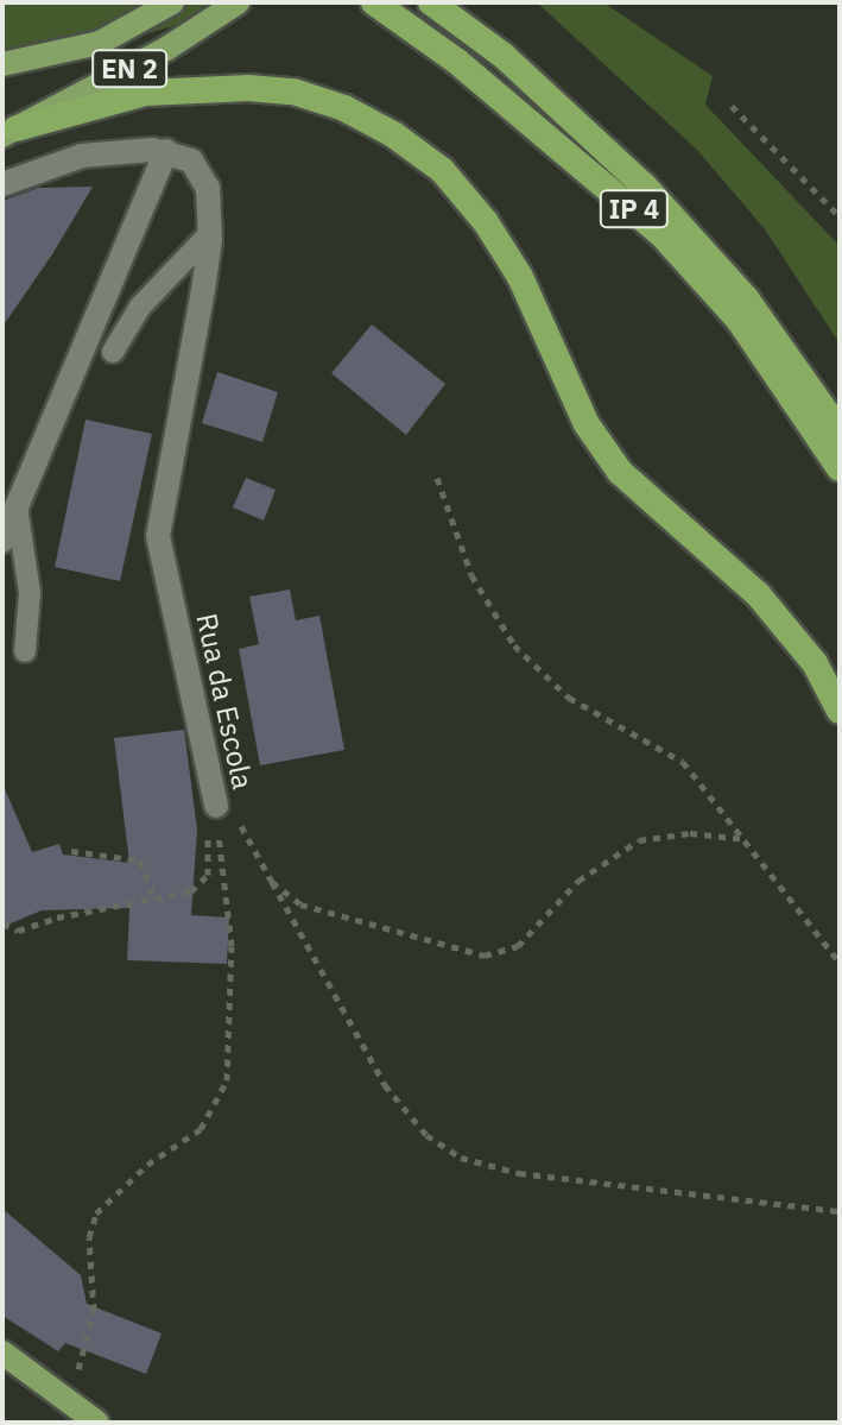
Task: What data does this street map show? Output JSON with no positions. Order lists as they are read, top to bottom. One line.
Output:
{"streets":{"highway":["IP 4"],"main road":["EN 2"],"street":["Rua da Escola"]}}
